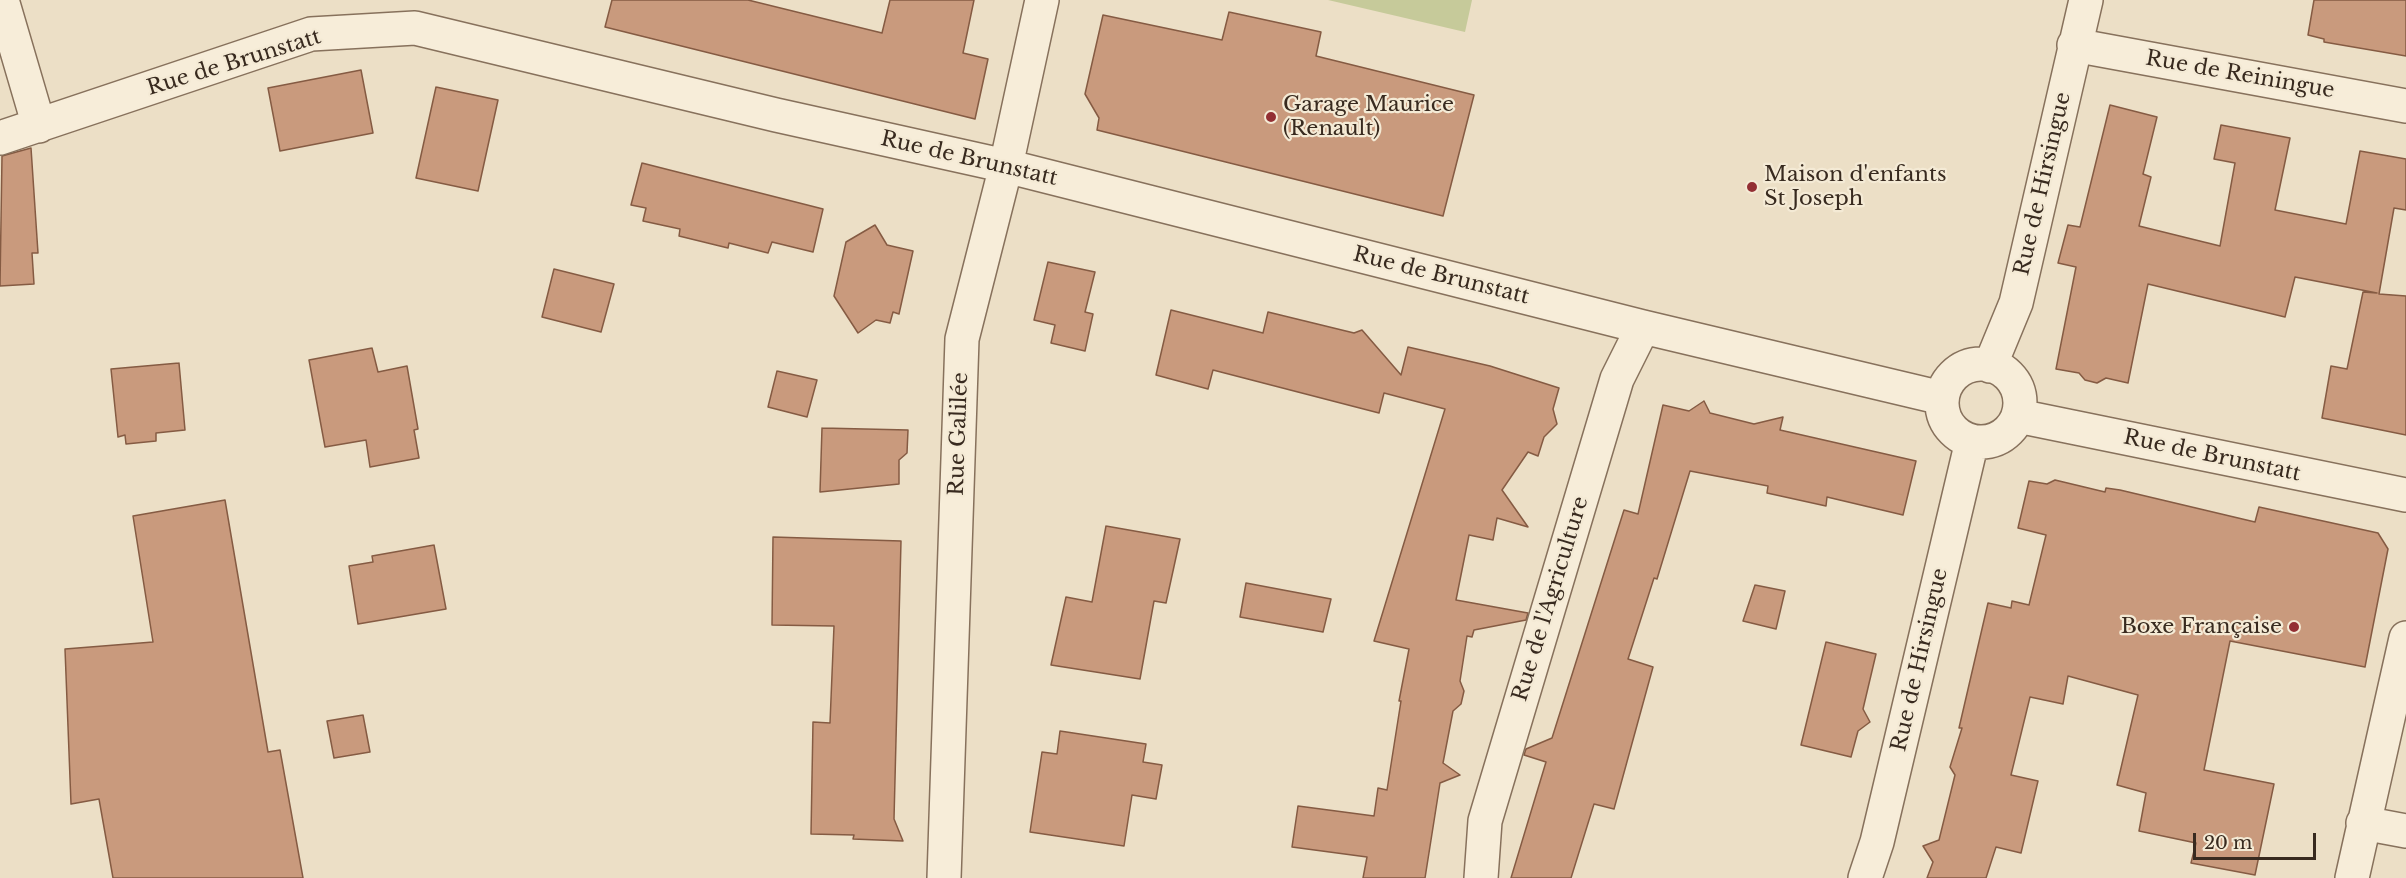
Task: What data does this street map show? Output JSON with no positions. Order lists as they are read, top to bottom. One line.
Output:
{"streets":{"street":["Rue de Brunstatt","Rue de Reiningue","Rue de Hirsingue","Rue Galilée","Rue de l'Agriculture"]},"crossings":[["Rue de Brunstatt","Rue de Hirsingue"],["Rue de Brunstatt","Rue Galilée"],["Rue de Brunstatt","Rue de l'Agriculture"],["Rue de Reiningue","Rue de Hirsingue"]],"places":["Garage Maurice (Renault)","Maison d'enfants St Joseph","Boxe Française"],"scale_bar":"20 m"}
